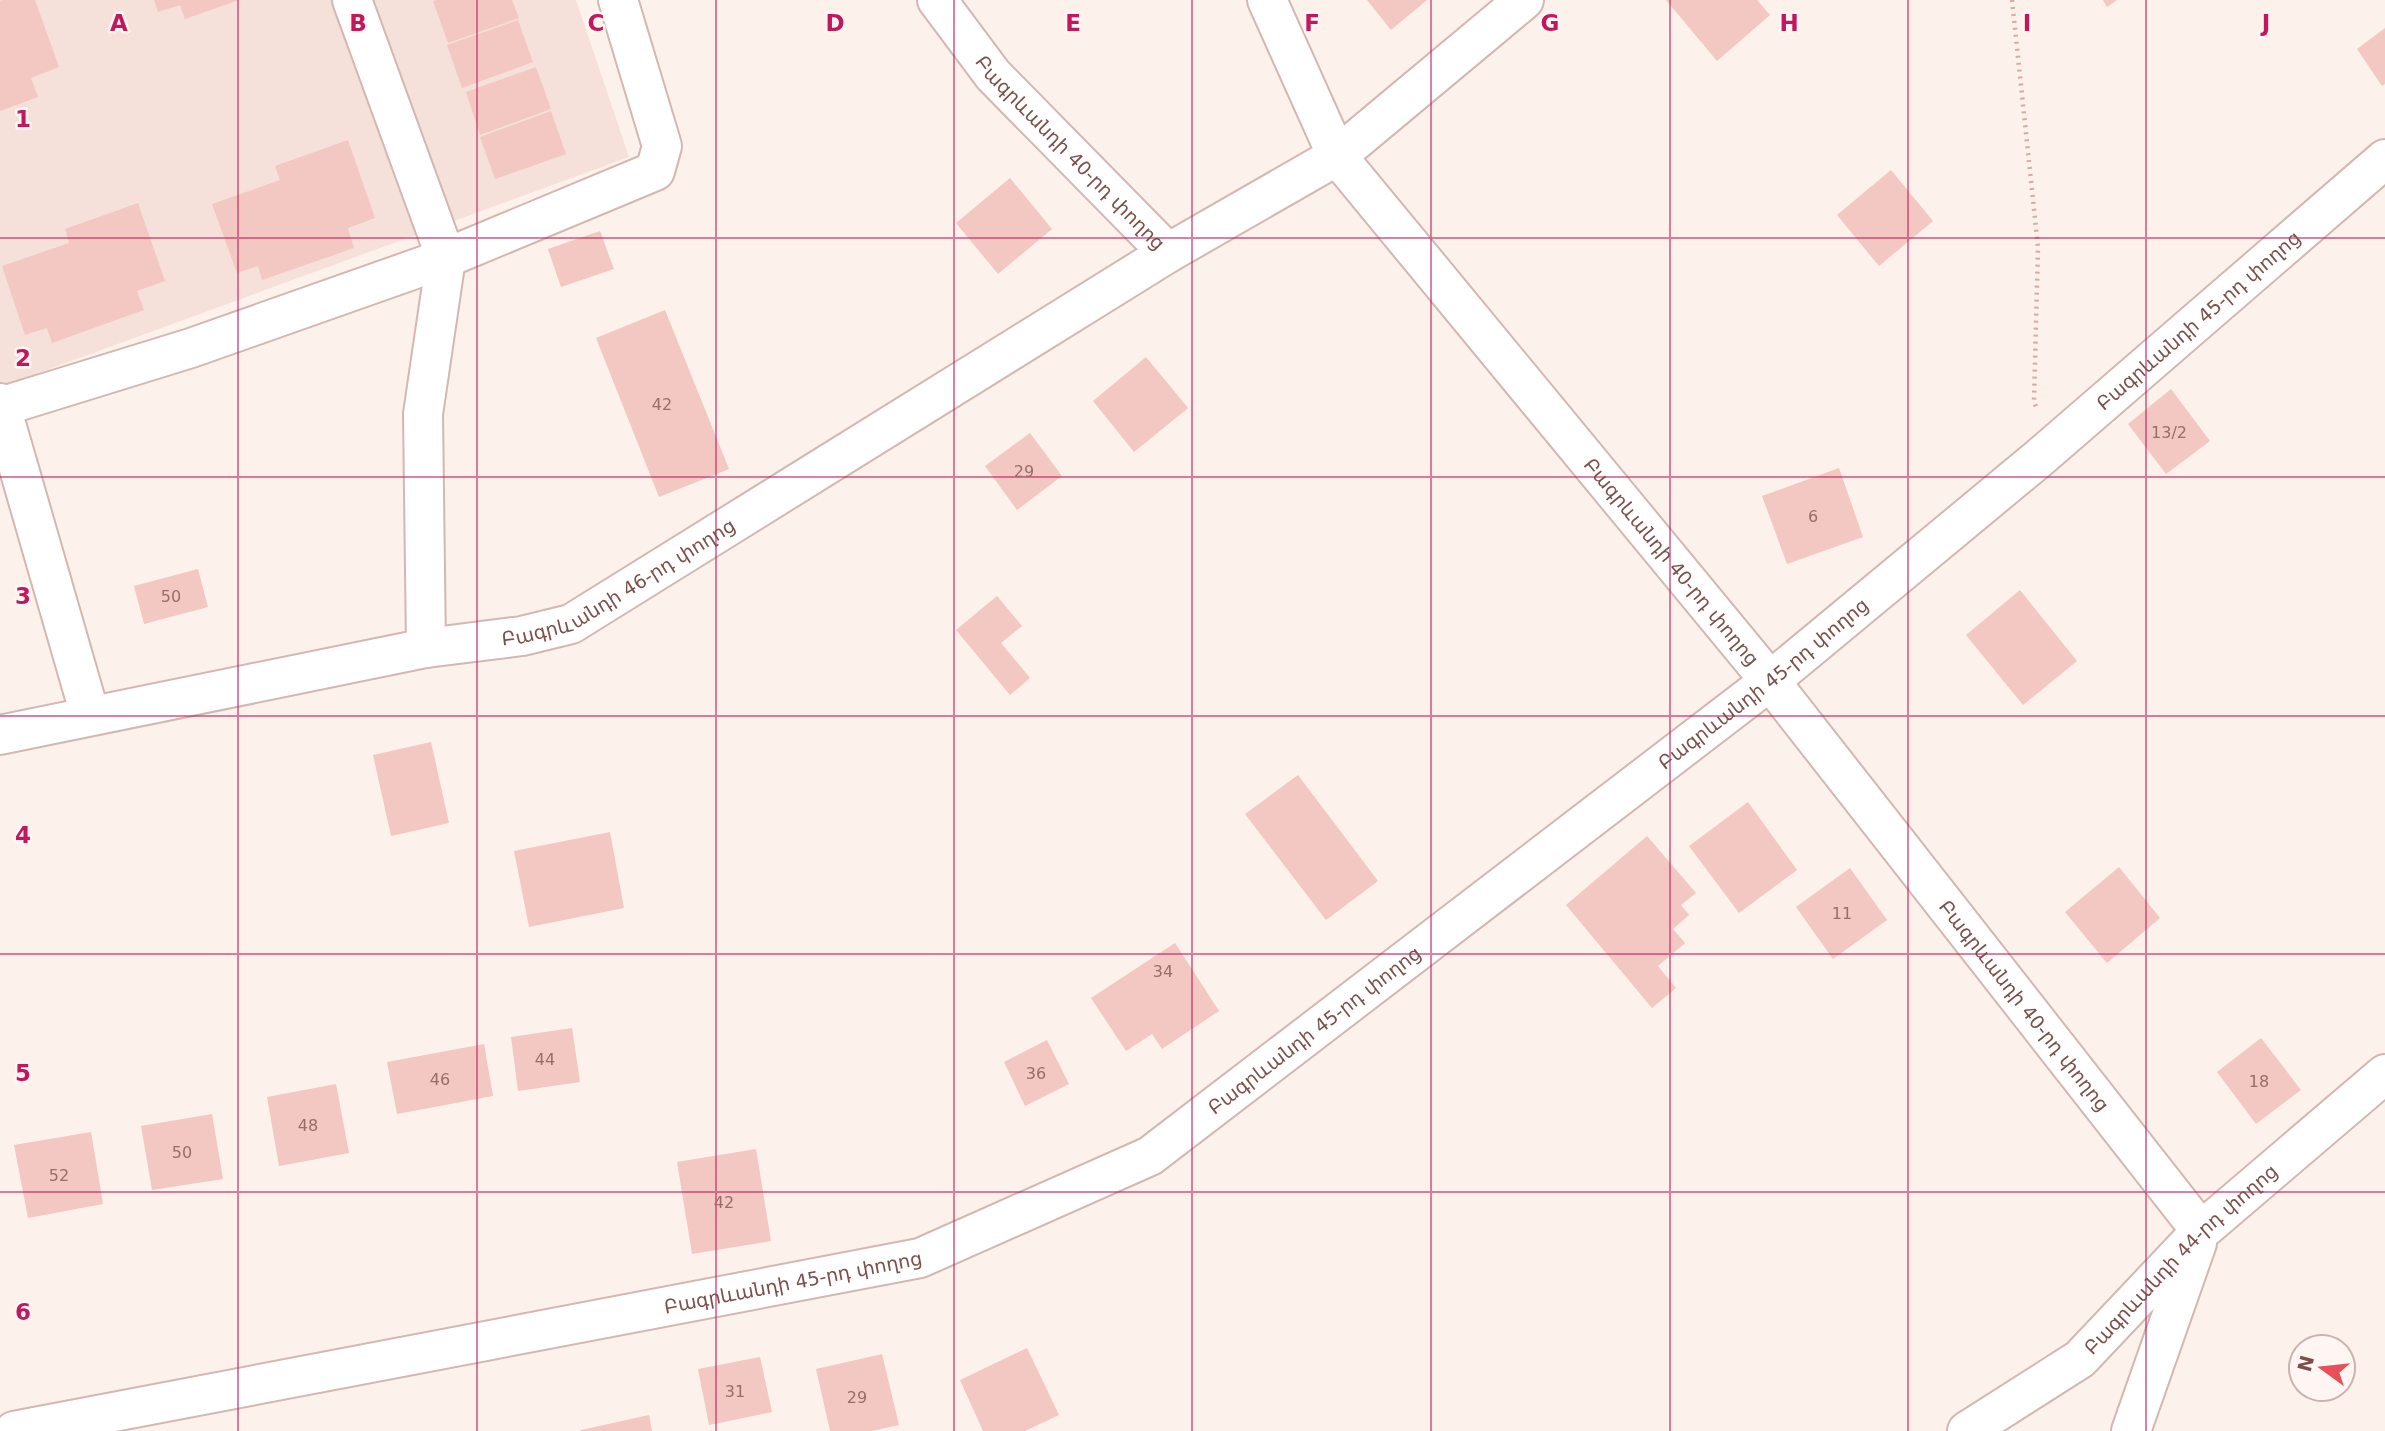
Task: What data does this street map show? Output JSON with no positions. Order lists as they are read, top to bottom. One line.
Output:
{"streets":{"street":["Բագրևանդի 40-րդ փողոց","Բագրևանդի 45-րդ փողոց","Բագրևանդի 46-րդ փողոց","Բագրևանդի 44-րդ փողոց"]},"crossings":[["Բագրևանդի 40-րդ փողոց","Բագրևանդի 45-րդ փողոց"],["Բագրևանդի 40-րդ փողոց","Բագրևանդի 46-րդ փողոց"],["Բագրևանդի 40-րդ փողոց","Բագրևանդի 44-րդ փողոց"]],"house_numbers":["42","13/2","29","6","50","11","34","44","36","46","18","48","50","52","42","31","29"],"north":"left","grid":{"columns":["A","B","C","D","E","F","G","H","I","J"],"rows":["1","2","3","4","5","6"]}}
